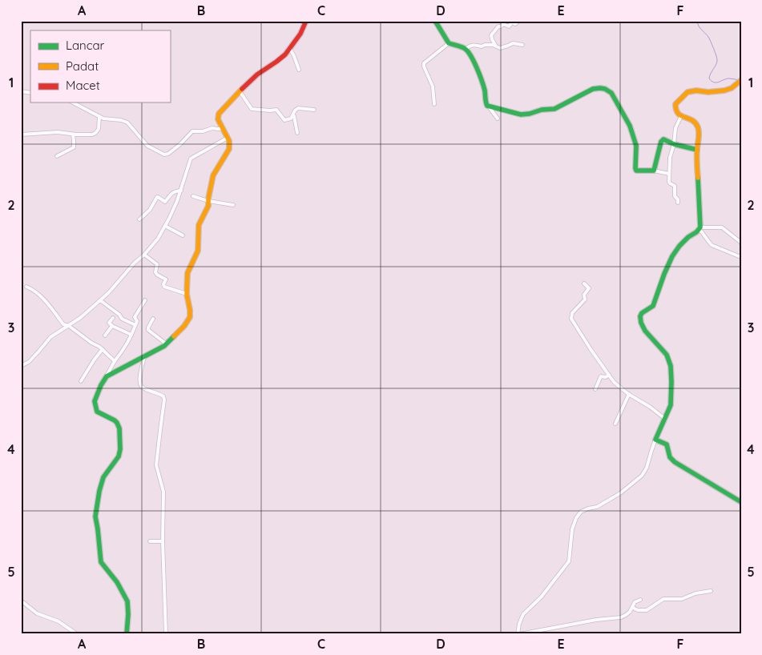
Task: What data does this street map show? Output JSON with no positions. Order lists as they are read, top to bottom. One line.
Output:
{"legend":["Lancar","Padat","Macet"],"grid":{"columns":["A","B","C","D","E","F"],"rows":["1","2","3","4","5"]}}
